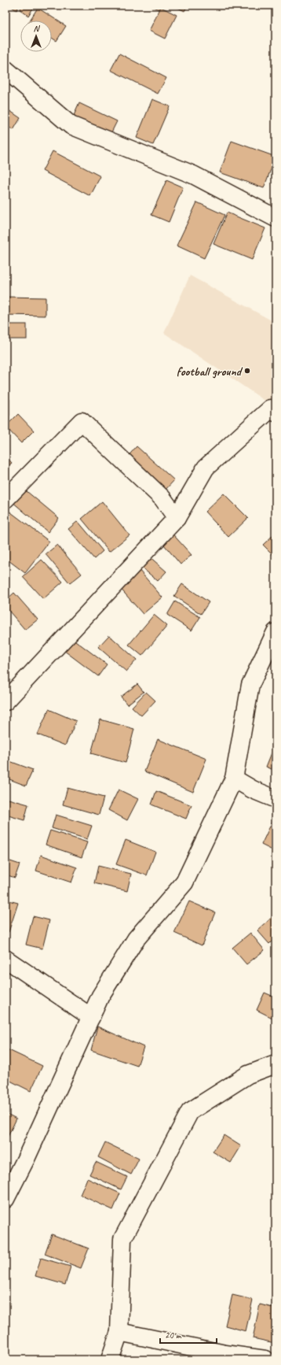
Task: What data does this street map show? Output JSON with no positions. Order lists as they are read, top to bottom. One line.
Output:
{"places":["football ground"],"scale_bar":"20 m","north":"top"}
